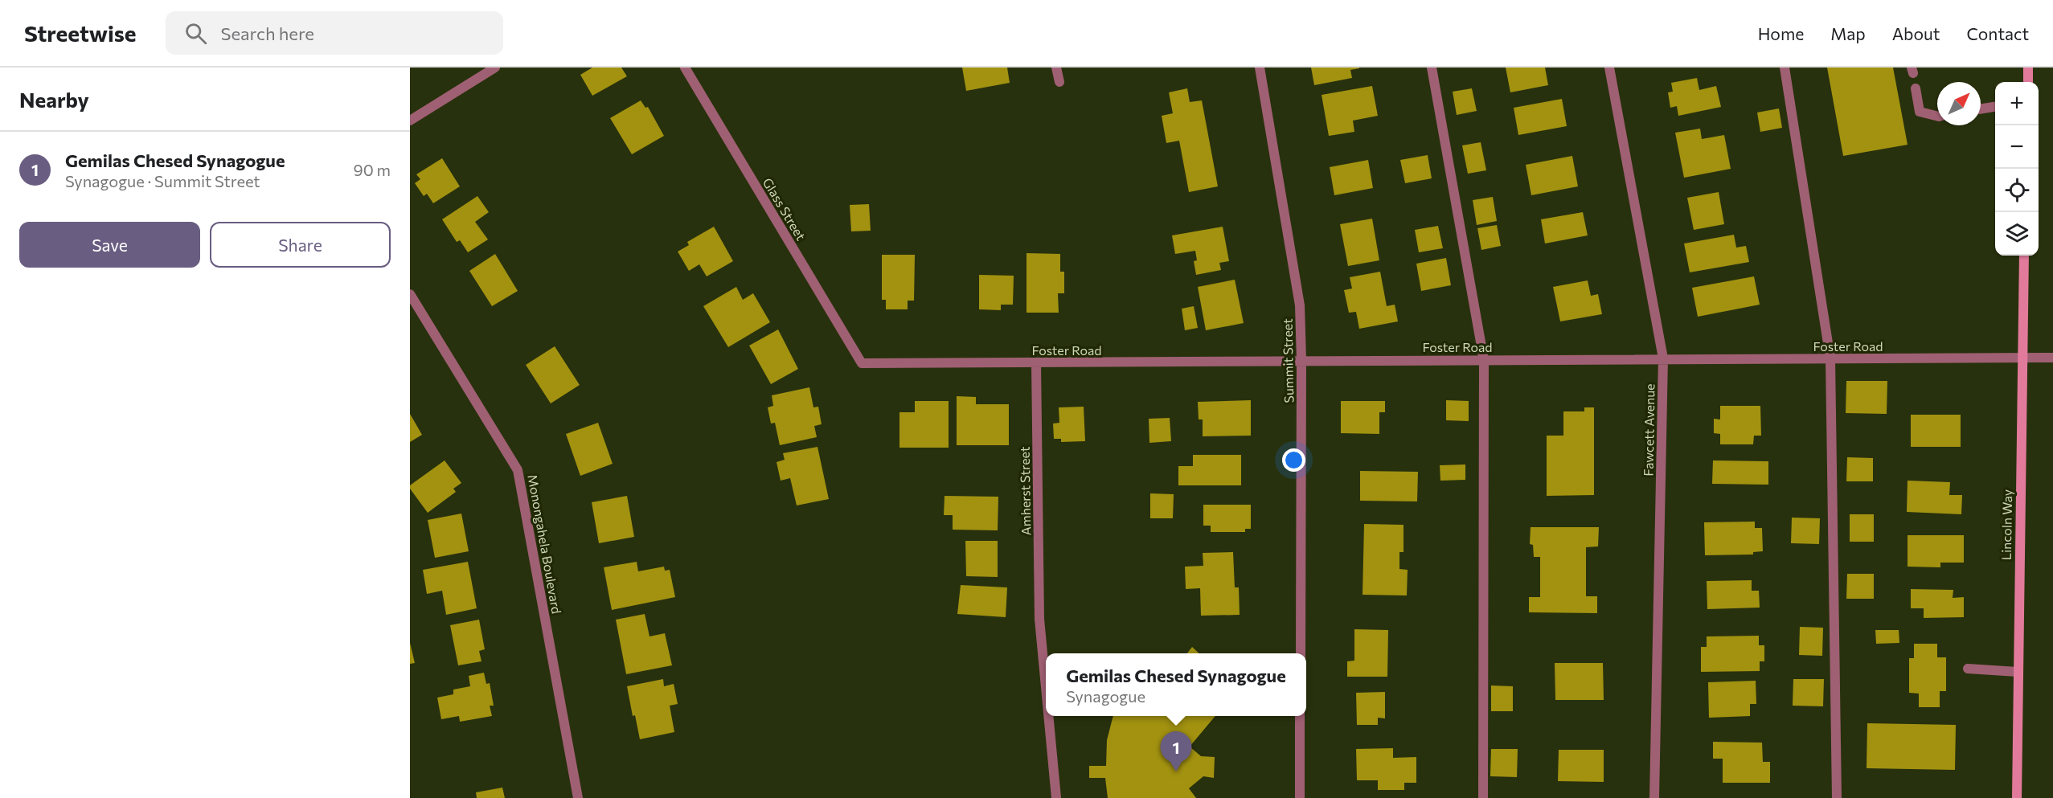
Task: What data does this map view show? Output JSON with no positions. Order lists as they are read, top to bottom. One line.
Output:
{"streets":{"main road":["Lincoln Way"],"street":["Glass Street","Foster Road","Summit Street","Fawcett Avenue","Amherst Street","Monongahela Boulevard"]},"crossings":[["Glass Street","Foster Road"],["Foster Road","Summit Street"],["Foster Road","Fawcett Avenue"],["Foster Road","Amherst Street"],["Foster Road","Lincoln Way"]],"north":"top right","page":{"header":"Streetwise","search":"Search here","nav":["Home","Map","About","Contact"],"heading":"Nearby","map_buttons":["+","−"],"list":[{"mark":"1","name":"Gemilas Chesed Synagogue","note":"Synagogue · Summit Street","value":"90 m"}],"buttons":["Save","Share"],"popup":["Gemilas Chesed Synagogue","Synagogue"],"pins":"1"}}
